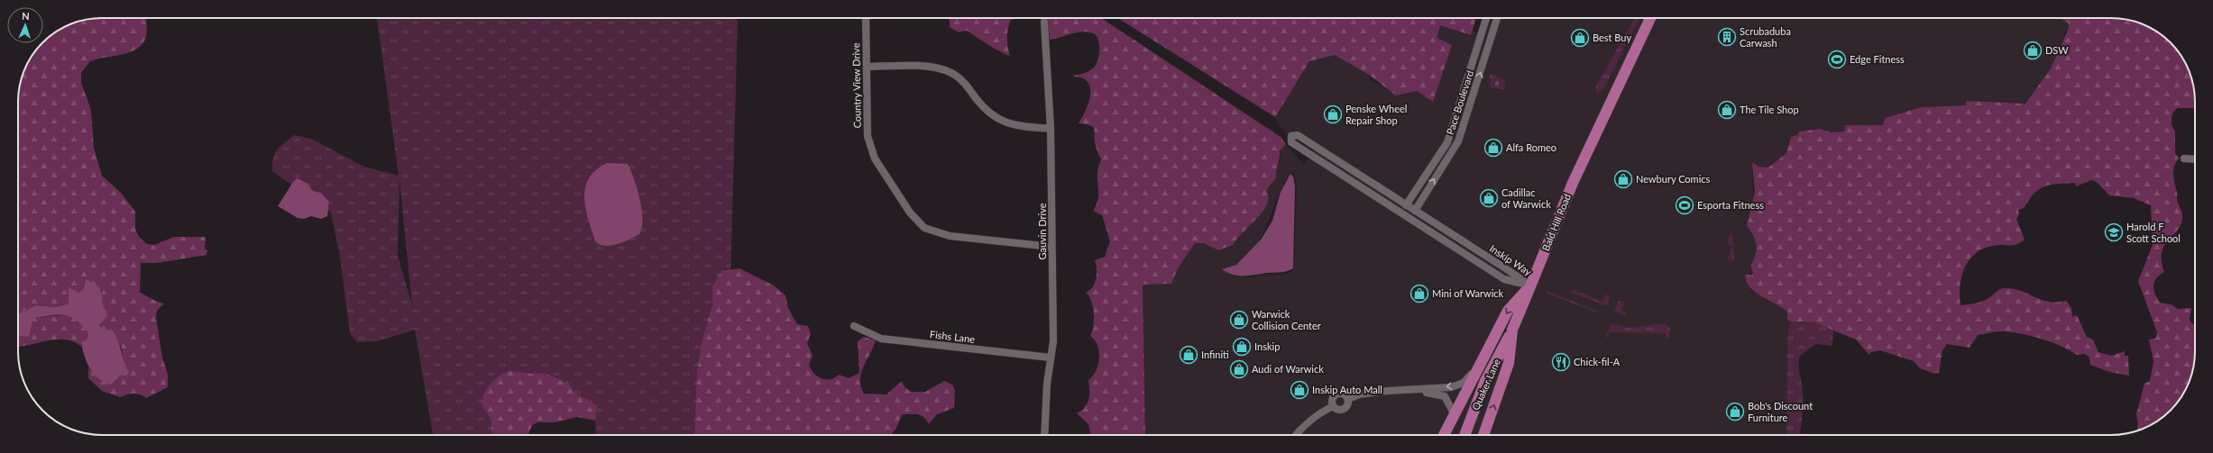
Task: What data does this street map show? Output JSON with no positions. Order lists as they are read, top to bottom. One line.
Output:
{"streets":{"main road":["Bald Hill Road","Quaker Lane"],"street":["Country View Drive","Pace Boulevard","Gauvin Drive","Inskip Way","Fishs Lane"]},"crossings":[["Country View Drive","Gauvin Drive"],["Pace Boulevard","Inskip Way"],["Bald Hill Road","Inskip Way"],["Bald Hill Road","Quaker Lane"],["Gauvin Drive","Fishs Lane"]],"places":{"building":["Scrubaduba Carwash"],"shop":["Best Buy","DSW","The Tile Shop","Penske Wheel Repair Shop","Alfa Romeo","Newbury Comics","Cadillac of Warwick","Mini of Warwick","Warwick Collision Center","Inskip","Infiniti","Audi of Warwick","Inskip Auto Mall","Bob's Discount Furniture"],"sports":["Edge Fitness","Esporta Fitness"],"school or university":["Harold F Scott School"],"restaurant":["Chick-fil-A"]},"north":"top"}
